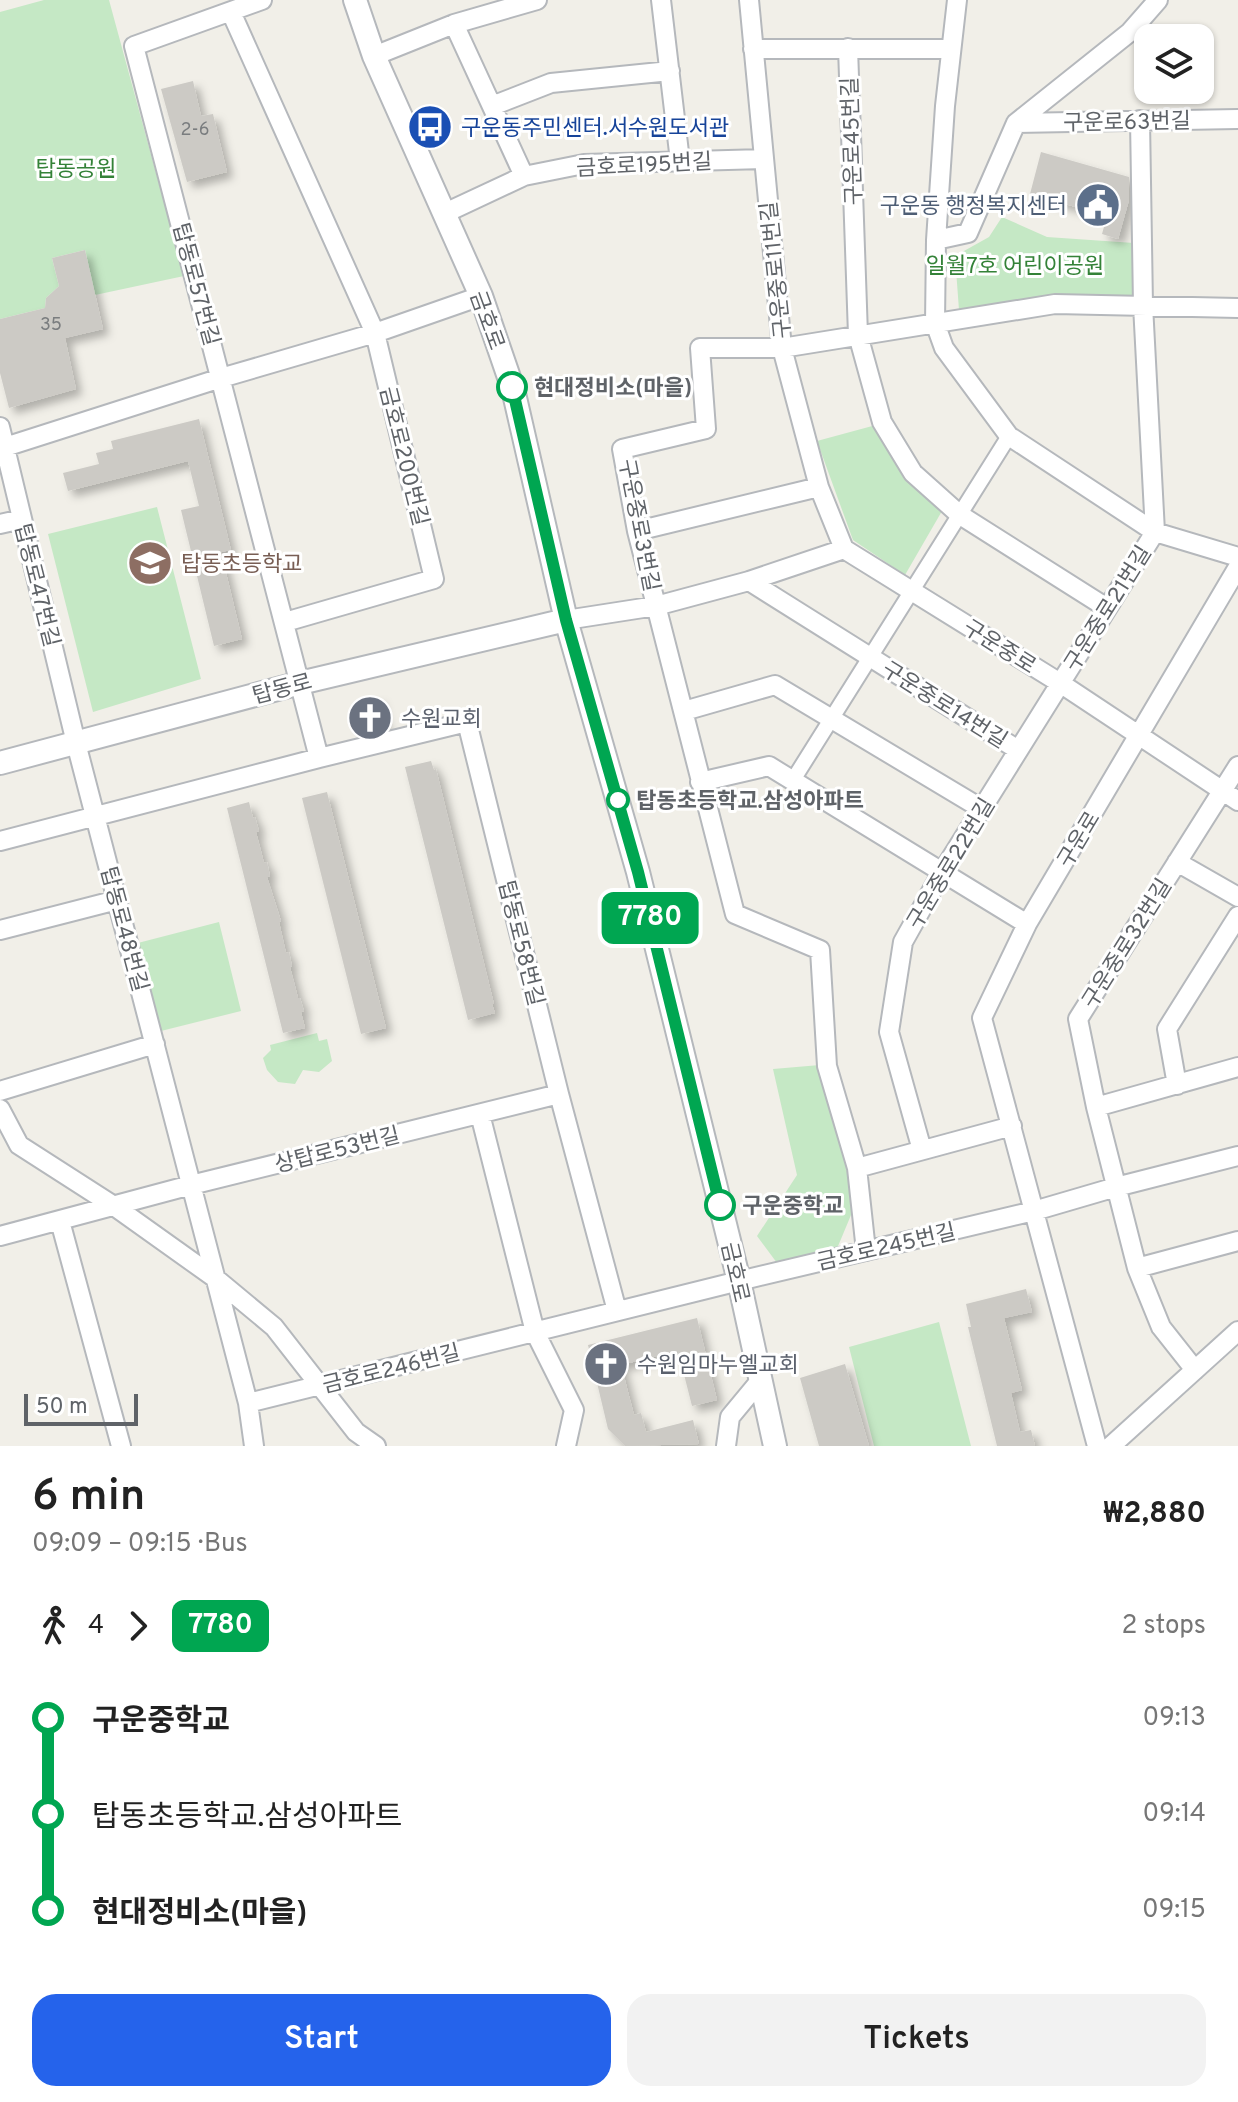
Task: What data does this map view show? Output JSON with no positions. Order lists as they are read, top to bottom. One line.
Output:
{"streets":{"street":["구운로63번길","구운로45번길","금호로195번길","구운중로11번길","탑동로57번길","금호로","금호로200번길","구운중로3번길","탑동로47번길","구운중로21번길","구운중로","탑동로","구운중로14번길","구운로","구운중로22번길","탑동로48번길","탑동로58번길","구운중로32번길","상탑로53번길","금호로245번길","금호로246번길"]},"crossings":[["구운로45번길","구운중로21번길"],["구운로45번길","구운중로14번길"],["금호로195번길","구운중로11번길"],["금호로195번길","금호로"],["구운중로11번길","구운중로3번길"],["구운중로11번길","구운중로"],["탑동로57번길","금호로200번길"],["탑동로57번길","탑동로"],["금호로","탑동로"],["금호로","금호로245번길"],["금호로","금호로246번길"],["탑동로47번길","탑동로"],["탑동로47번길","탑동로48번길"],["구운중로21번길","구운중로"],["구운중로21번길","구운중로22번길"],["구운중로","구운중로14번길"],["구운중로","구운로"],["구운중로","구운중로22번길"],["구운중로","구운중로32번길"],["탑동로","탑동로48번길"],["구운중로14번길","구운중로22번길"],["구운로","금호로245번길"],["탑동로48번길","탑동로58번길"],["탑동로48번길","상탑로53번길"],["탑동로48번길","금호로246번길"],["탑동로58번길","상탑로53번길"],["탑동로58번길","금호로246번길"],["구운중로32번길","금호로245번길"],["금호로245번길","금호로246번길"]],"parks":["탑동공원","일월7호 어린이공원"],"places":{"bus stop":["구운동주민센터.서수원도서관"],"public building":["구운동 행정복지센터"],"other":["현대정비소(마을)","탑동초등학교.삼성아파트","구운중학교"],"school or university":["탑동초등학교"],"church":["수원교회","수원임마누엘교회"]},"lines":["bus line 7780"],"house_numbers":["2-6","35"],"scale_bar":"50 m","page":{"on_map":"7780","scale":"50 m","heading":["6 min","09:09 – 09:15 · Bus","₩2,880"],"legs":["4","7780","2 stops"],"list":[{"name":"구운중학교","value":"09:13"},{"name":"탑동초등학교.삼성아파트","value":"09:14"},{"name":"현대정비소(마을)","value":"09:15"}],"buttons":["Start","Tickets"]}}
